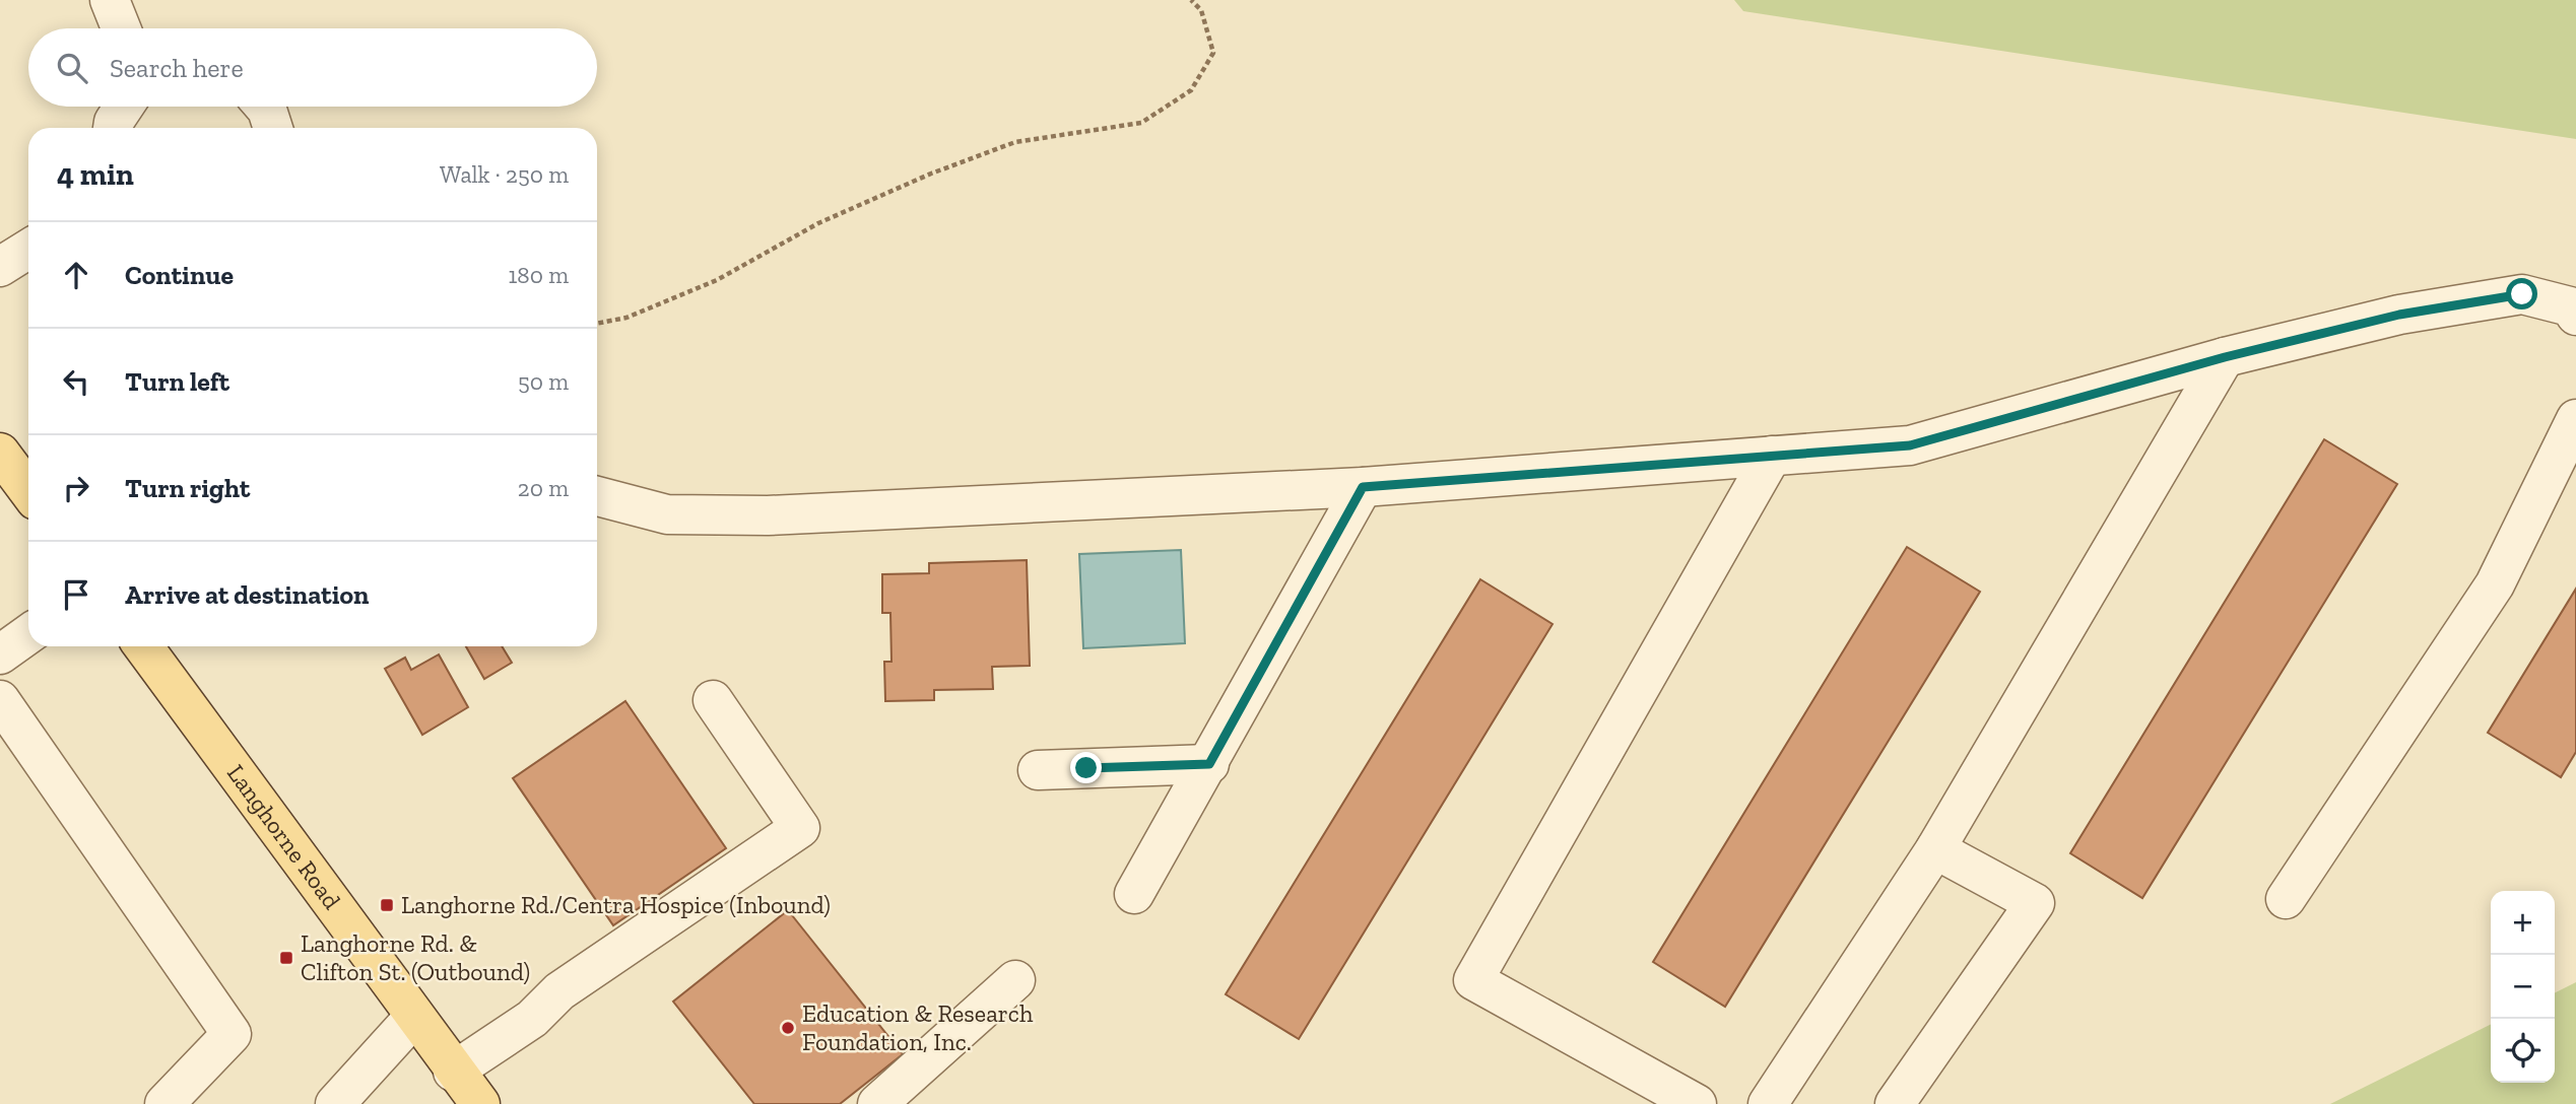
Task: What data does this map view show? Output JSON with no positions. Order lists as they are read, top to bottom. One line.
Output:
{"streets":{"main road":["Langhorne Road"]},"places":{"transit":["Langhorne Rd./Centra Hospice (Inbound)","Langhorne Rd. & Clifton St. (Outbound)"],"other":["Education & Research Foundation, Inc."]},"page":{"search":"Search here","heading":["4 min","Walk · 250 m"],"list":[["Continue","180 m"],["Turn left","50 m"],["Turn right","20 m"],"Arrive at destination"],"map_buttons":["+","−"]}}
